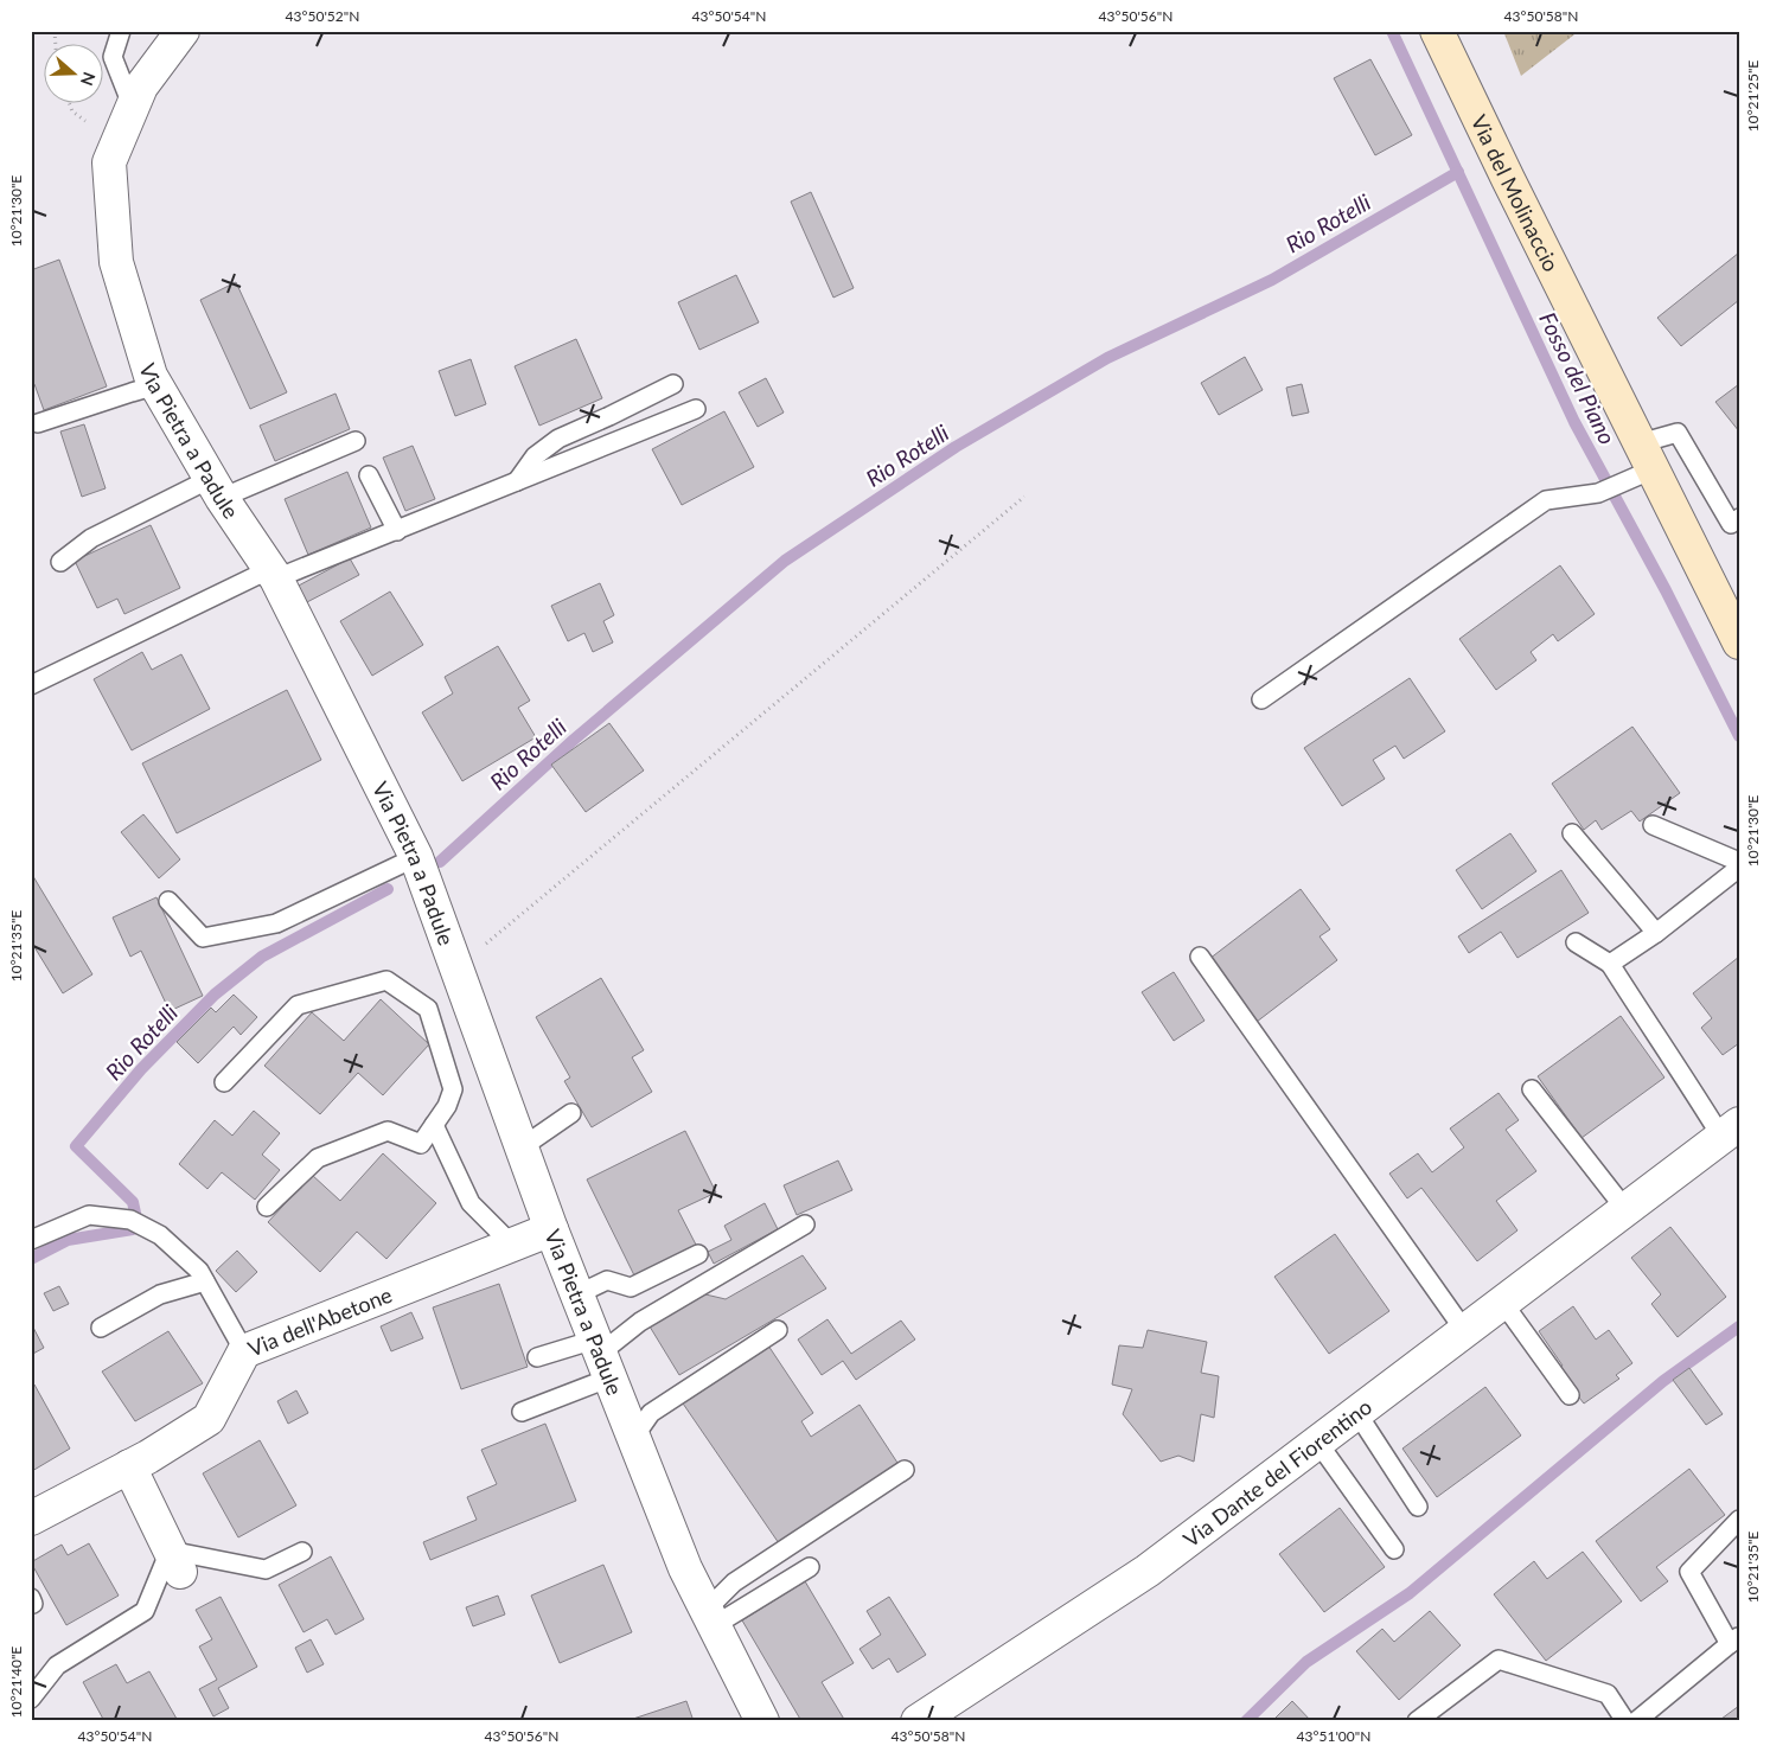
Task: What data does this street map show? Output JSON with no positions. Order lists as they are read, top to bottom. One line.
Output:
{"streets":{"street":["Via del Molinaccio","Via Pietra a Padule","Via dell'Abetone","Via Dante del Fiorentino"]},"crossings":[["Via Pietra a Padule","Via dell'Abetone"]],"water":["Rio Rotelli","Fosso del Piano"],"north":"right","coordinates":["43°50'52\"N","43°50'54\"N","43°50'56\"N","43°50'58\"N","10°21'25\"E","10°21'30\"E","10°21'35\"E","10°21'40\"E","43°51'00\"N"]}
